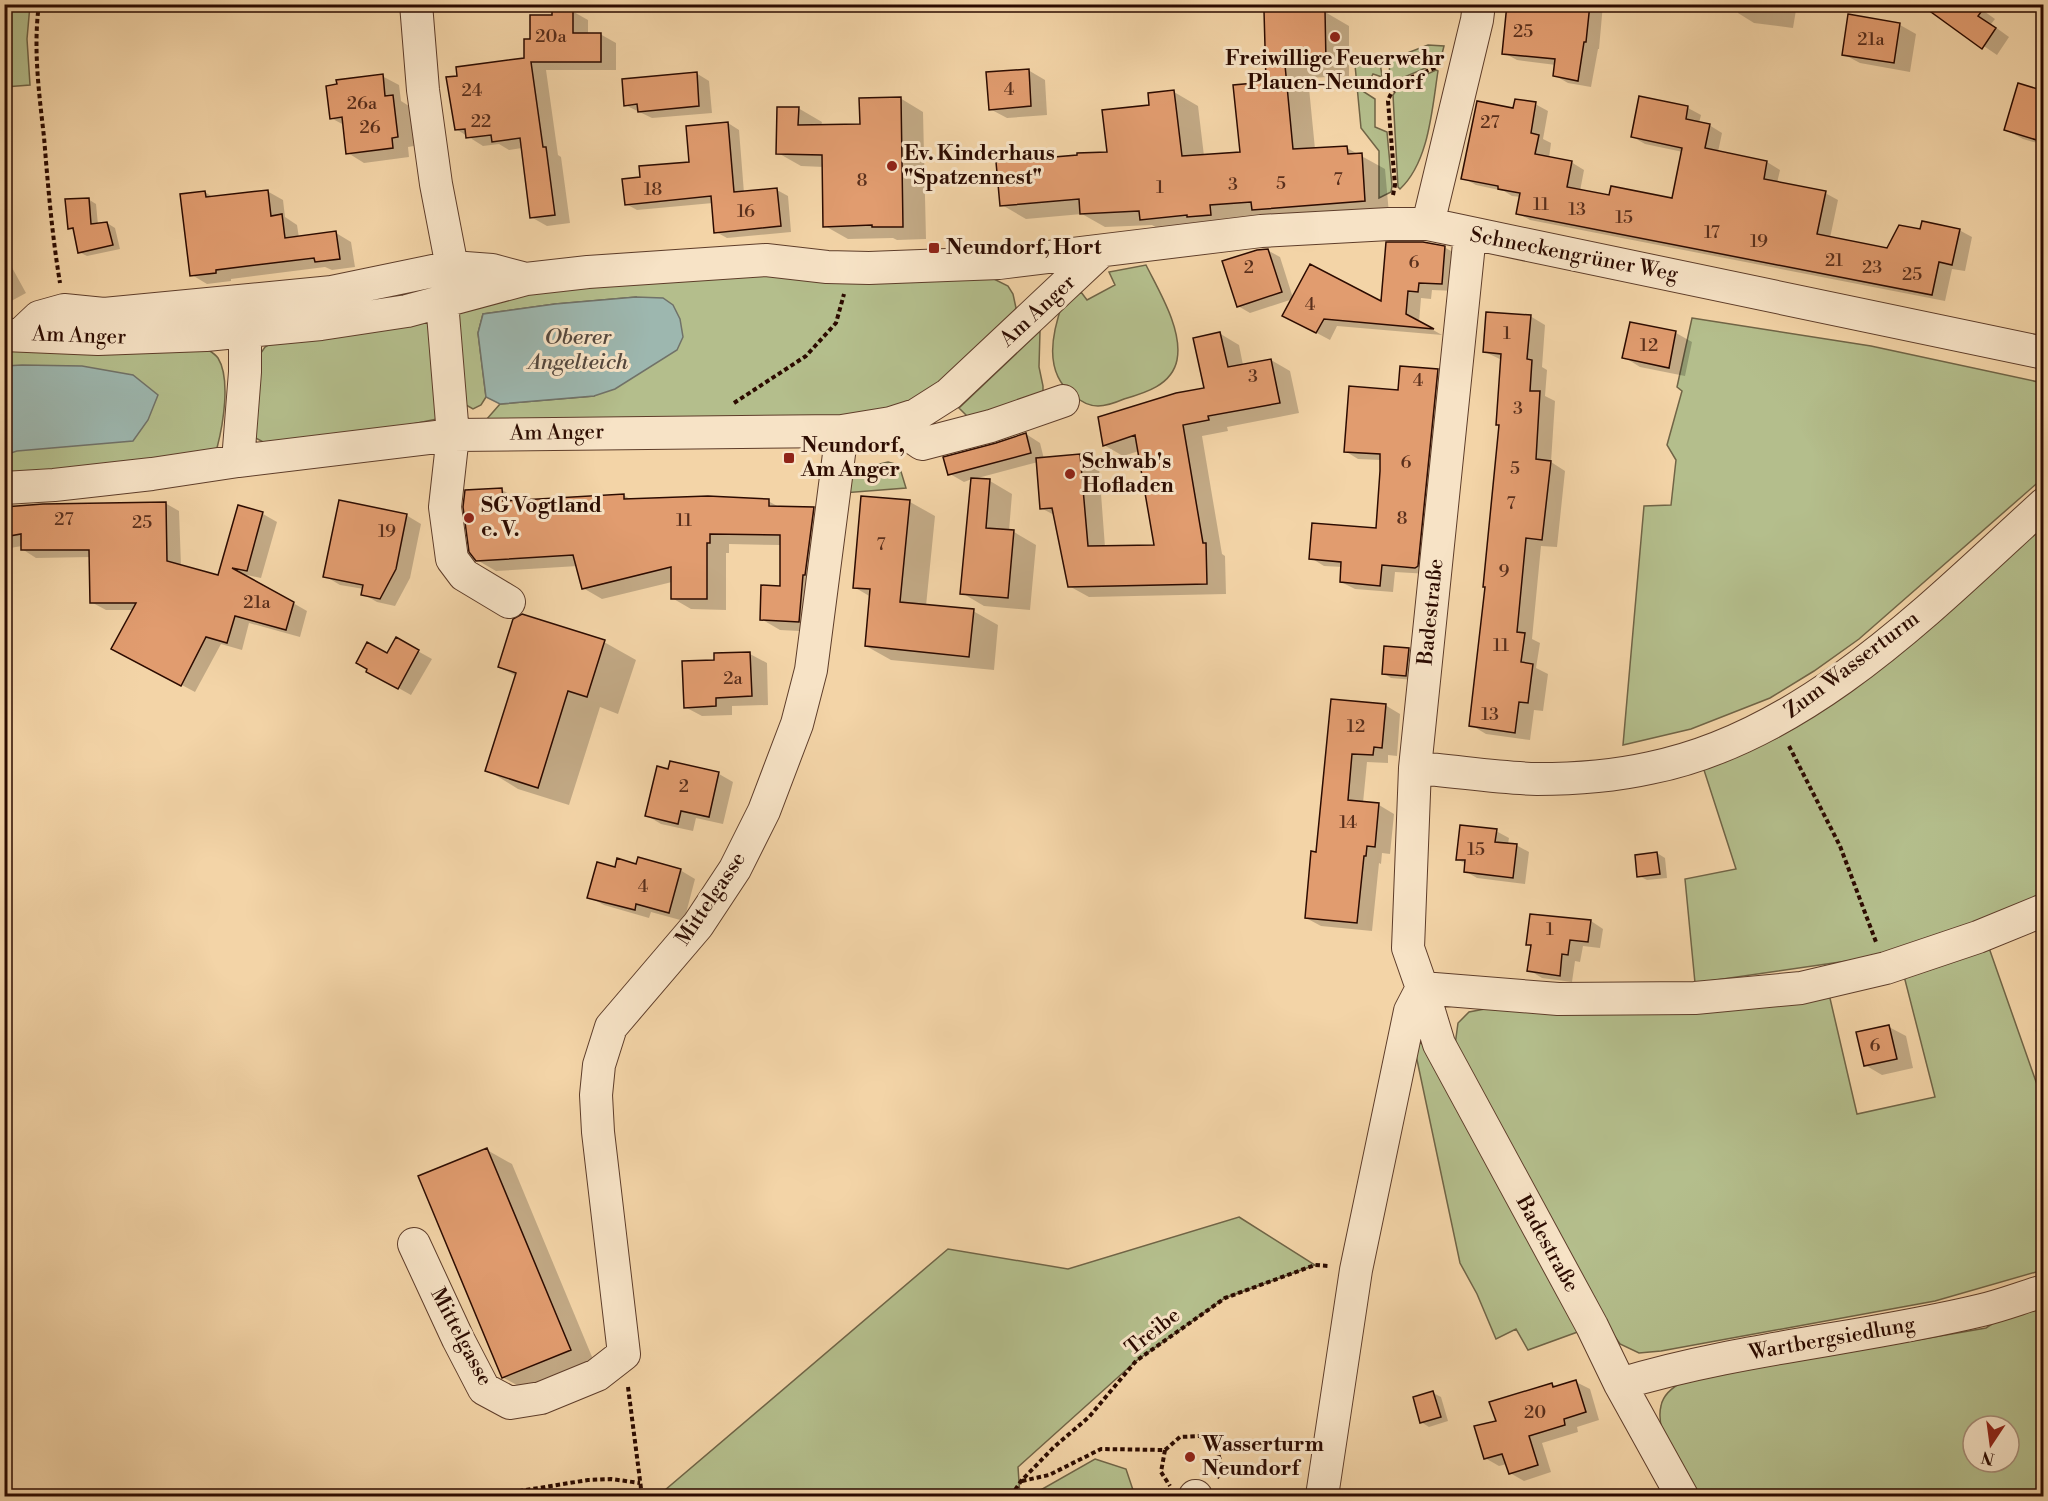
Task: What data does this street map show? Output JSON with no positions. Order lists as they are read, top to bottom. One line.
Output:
{"streets":{"street":["Schneckengrüner Weg","Am Anger","Badestraße","Zum Wasserturm","Mittelgasse","Wartbergsiedlung"],"path":["Treibe"]},"crossings":[["Schneckengrüner Weg","Am Anger"],["Schneckengrüner Weg","Badestraße"],["Am Anger","Mittelgasse"],["Badestraße","Zum Wasserturm"],["Badestraße","Wartbergsiedlung"]],"water":["Oberer Angelteich"],"places":{"other":["Freiwillige Feuerwehr Plauen-Neundorf","Ev. Kinderhaus \"Spatzennest\"","Schwab's Hofladen","SG Vogtland e. V.","Wasserturm Neundorf"],"transit":["Neundorf, Hort","Neundorf, Am Anger"]},"house_numbers":["25","20a","21a","4","24","26a","22","27","26","7","8","5","3","1","18","11","13","16","15","17","19","21","6","2","23","25","4","1","12","3","4","3","6","5","7","8","27","11","25","19","7","9","21a","11","2a","13","12","2","14","15","4","1","6","20"],"north":"bottom"}
